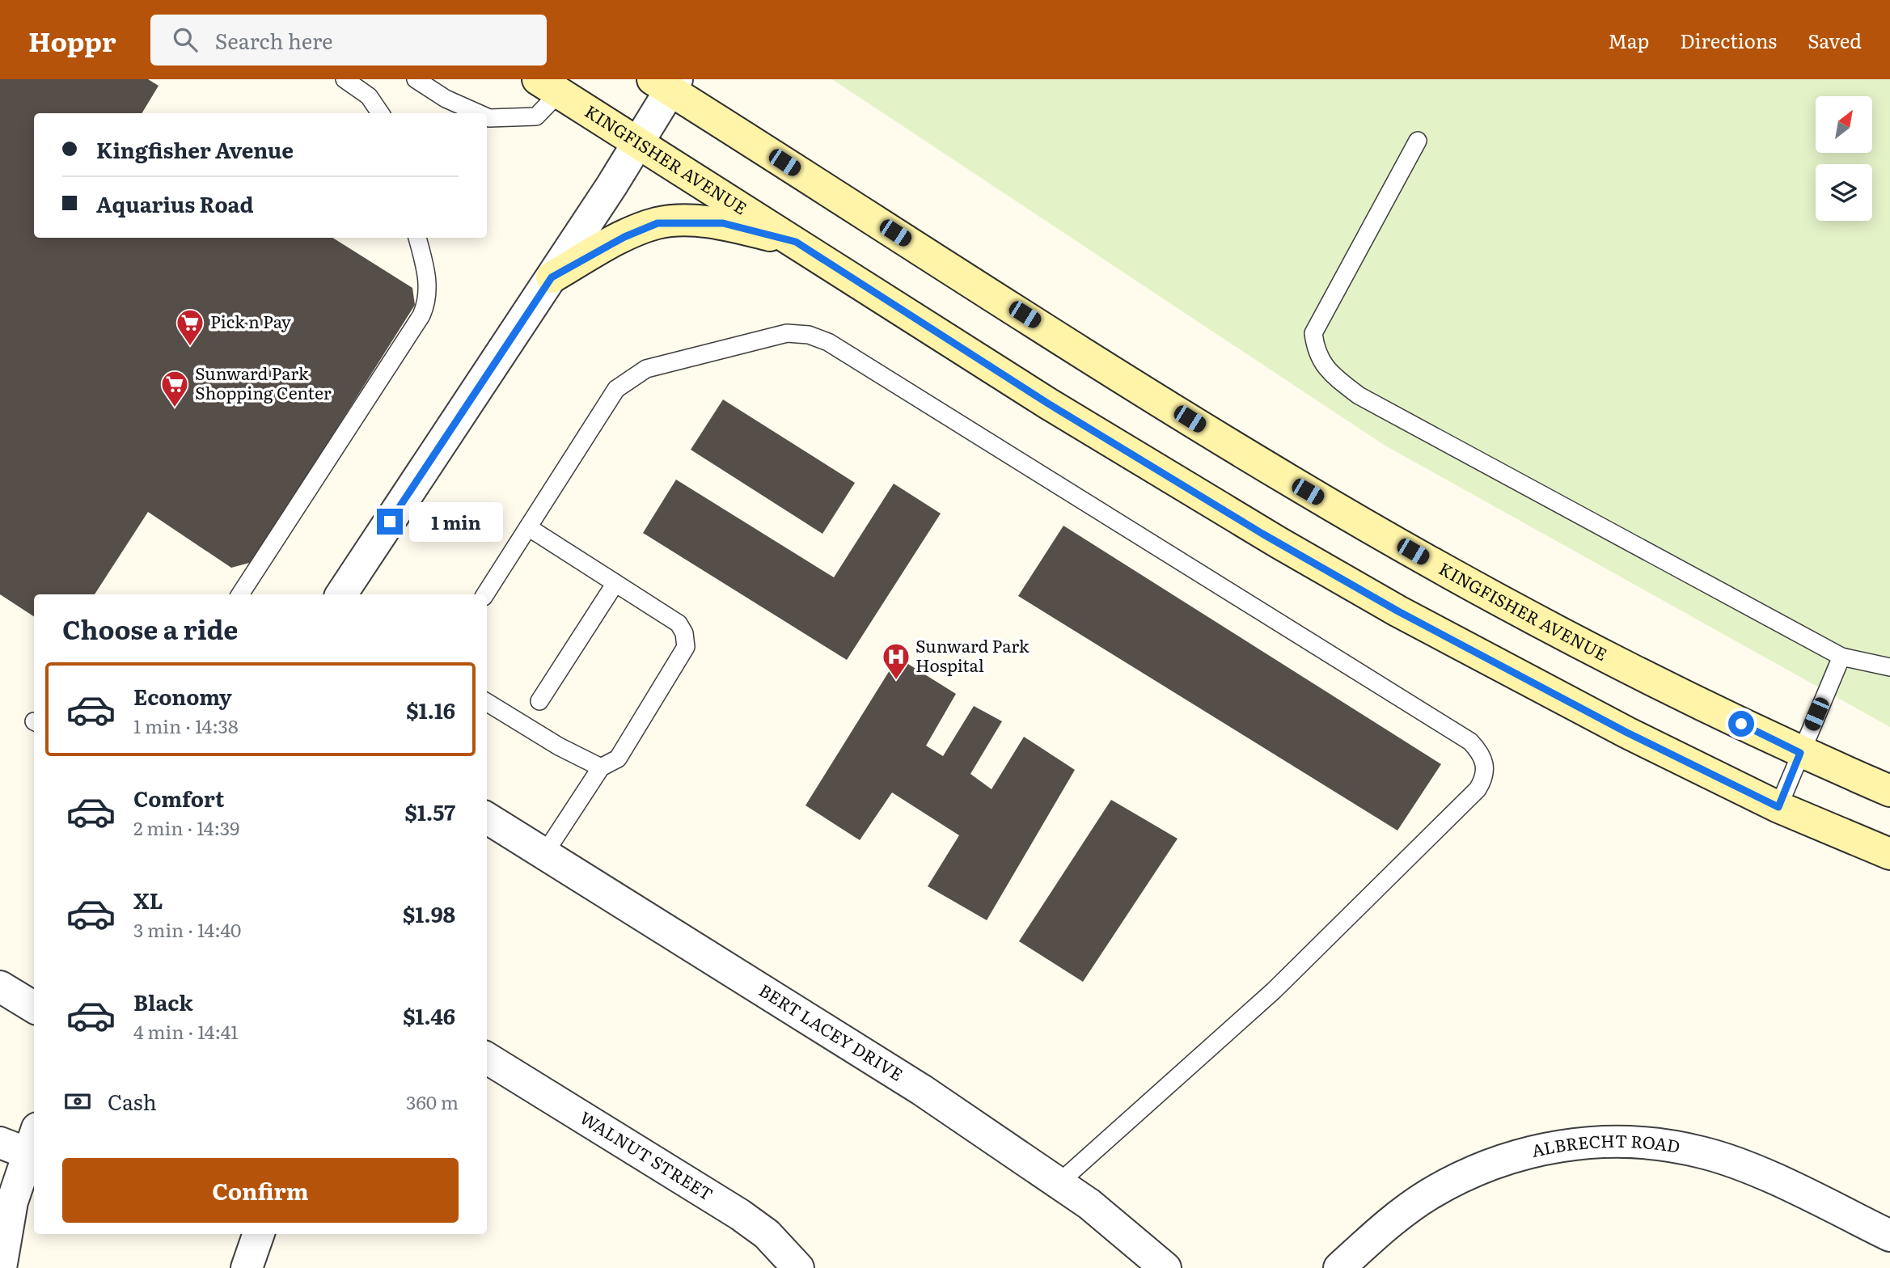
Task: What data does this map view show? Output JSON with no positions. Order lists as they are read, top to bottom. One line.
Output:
{"streets":{"street":["KINGFISHER AVENUE","BERT LACEY DRIVE","ALBRECHT ROAD","WALNUT STREET"]},"places":{"supermarket":["Pick n Pay","Sunward Park Shopping Center"],"hospital":["Sunward Park Hospital"]},"north":"top right","page":{"header":"Hoppr","search":"Search here","nav":["Map","Directions","Saved"],"banner":["Kingfisher Avenue","Aquarius Road"],"bubble":"1 min","heading":"Choose a ride","list":[{"name":"Economy","note":"1 min · 14:38","value":"$1.16"},{"name":"Comfort","note":"2 min · 14:39","value":"$1.57"},{"name":"XL","note":"3 min · 14:40","value":"$1.98"},{"name":"Black","note":"4 min · 14:41","value":"$1.46"}],"pay":["Cash","360 m"],"buttons":"Confirm"}}
